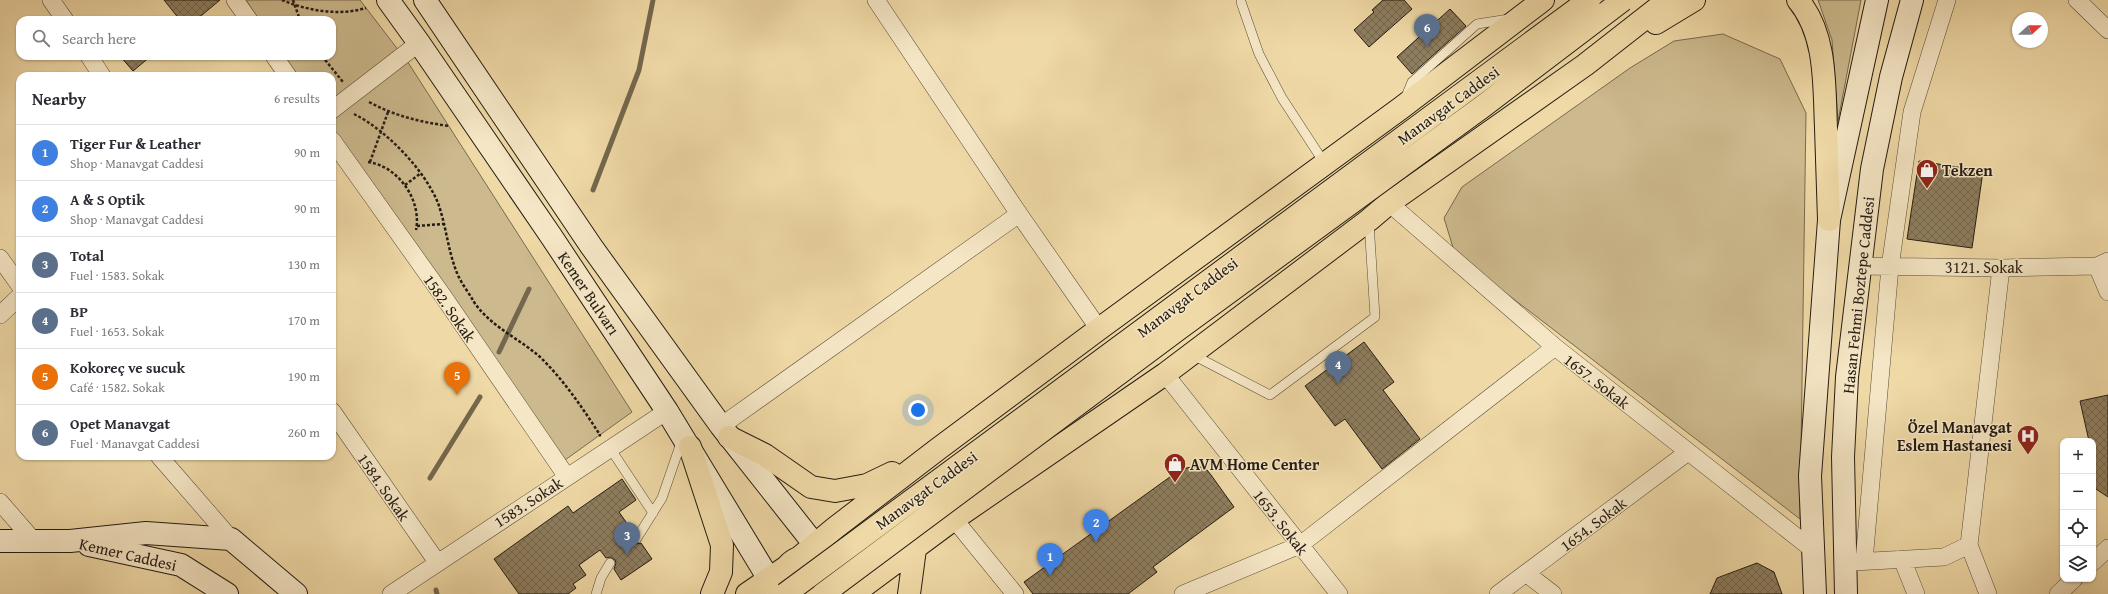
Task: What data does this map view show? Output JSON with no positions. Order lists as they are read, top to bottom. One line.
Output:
{"streets":{"highway":["Manavgat Caddesi"],"main road":["Kemer Bulvarı","Hasan Fehmi Boztepe Caddesi","Kemer Caddesi"],"street":["3121. Sokak","1582. Sokak","1657. Sokak","1584. Sokak","1583. Sokak","1653. Sokak","1654. Sokak"]},"crossings":[["3121. Sokak","Hasan Fehmi Boztepe Caddesi"],["Kemer Bulvarı","1583. Sokak"],["Hasan Fehmi Boztepe Caddesi","1657. Sokak"],["1582. Sokak","1583. Sokak"],["1657. Sokak","1654. Sokak"],["1584. Sokak","1583. Sokak"]],"places":{"shop":["Tekzen","AVM Home Center"],"hospital":["Özel Manavgat Eslem Hastanesi"]},"north":"right","page":{"pins":["6","4","5","2","3","1"],"search":"Search here","heading":["Nearby","6 results"],"list":[{"mark":"1","name":"Tiger Fur & Leather","note":"Shop · Manavgat Caddesi","value":"90 m"},{"mark":"2","name":"A & S Optik","note":"Shop · Manavgat Caddesi","value":"90 m"},{"mark":"3","name":"Total","note":"Fuel · 1583. Sokak","value":"130 m"},{"mark":"4","name":"BP","note":"Fuel · 1653. Sokak","value":"170 m"},{"mark":"5","name":"Kokoreç ve sucuk","note":"Café · 1582. Sokak","value":"190 m"},{"mark":"6","name":"Opet Manavgat","note":"Fuel · Manavgat Caddesi","value":"260 m"}],"map_buttons":["+","−"]}}
